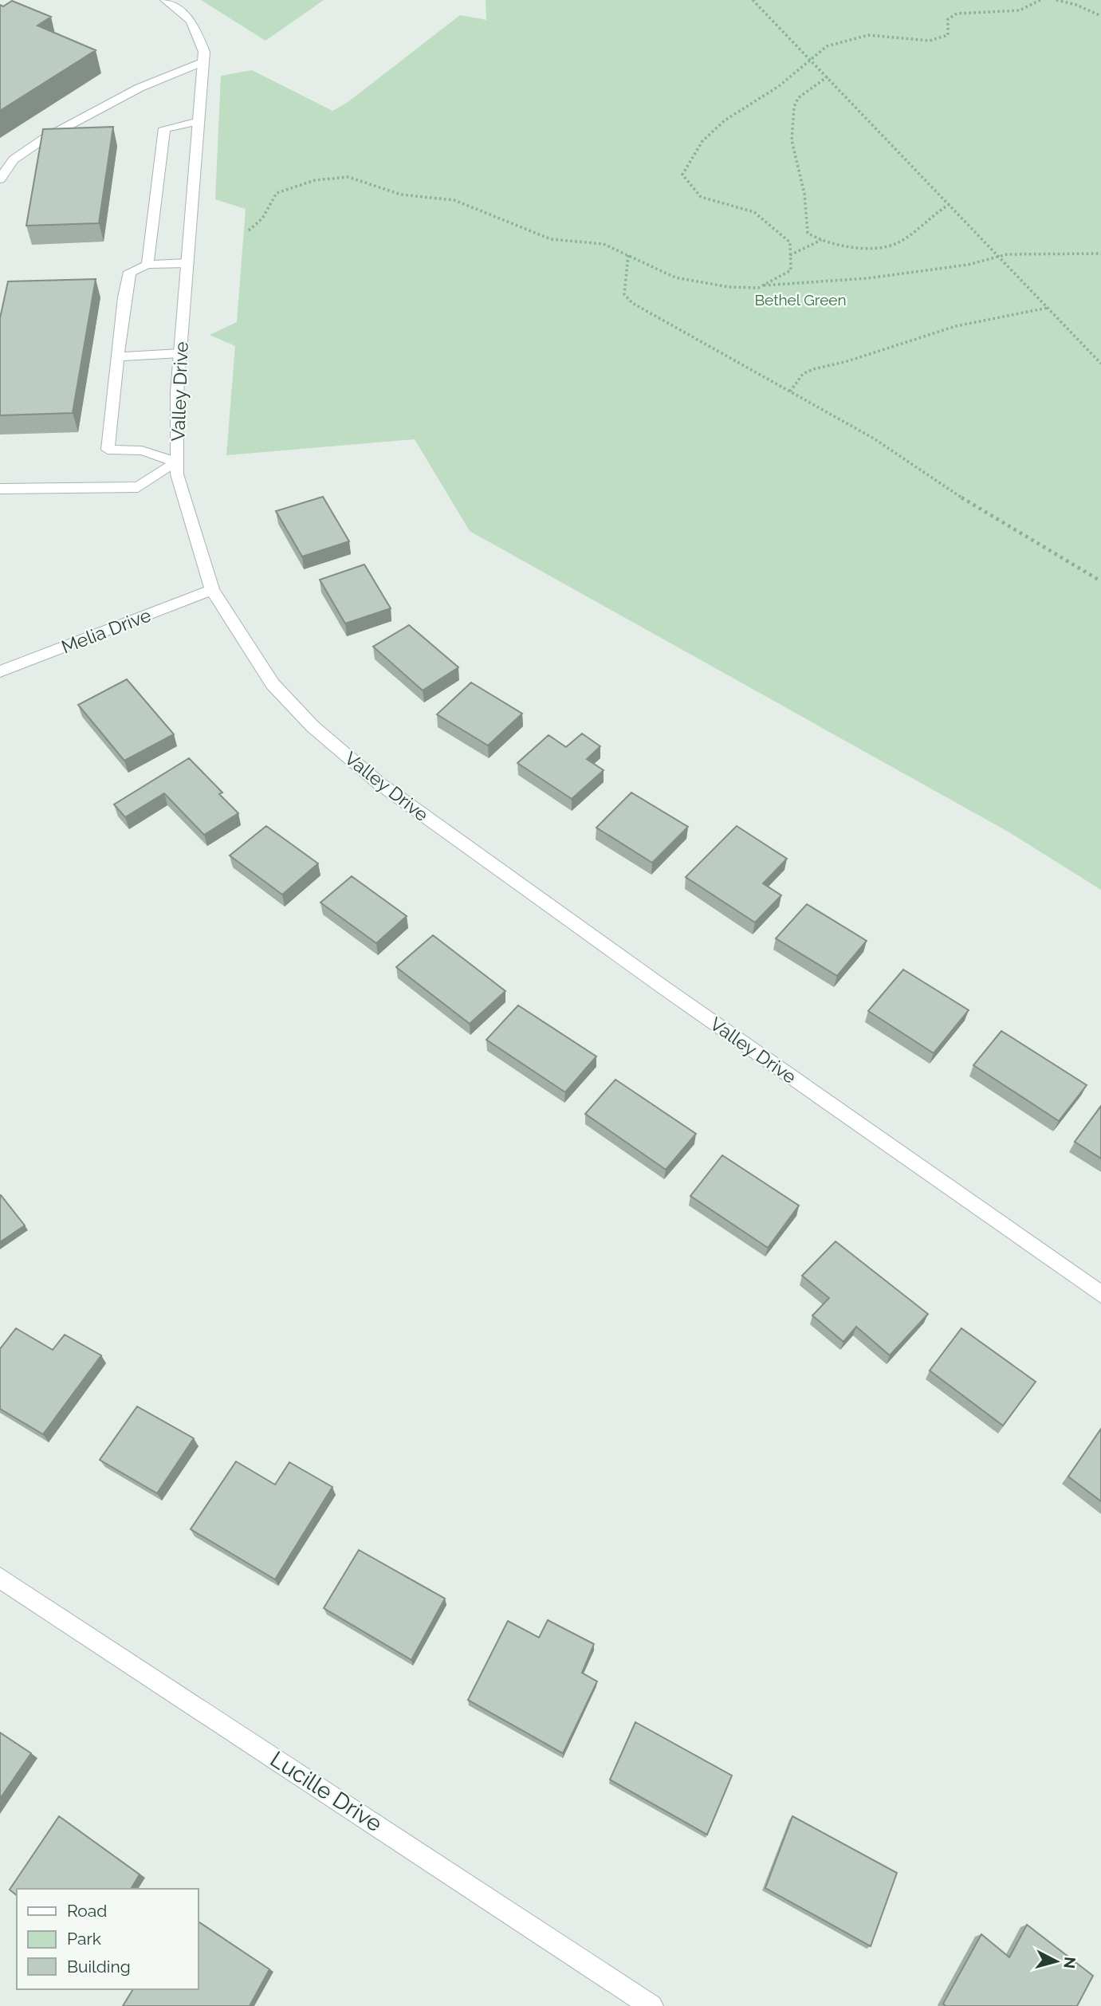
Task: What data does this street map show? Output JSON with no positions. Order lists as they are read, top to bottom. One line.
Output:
{"streets":{"street":["Valley Drive","Melia Drive","Lucille Drive"]},"crossings":[["Valley Drive","Melia Drive"]],"parks":["Bethel Green"],"legend":["Road","Park","Building"],"north":"right"}
